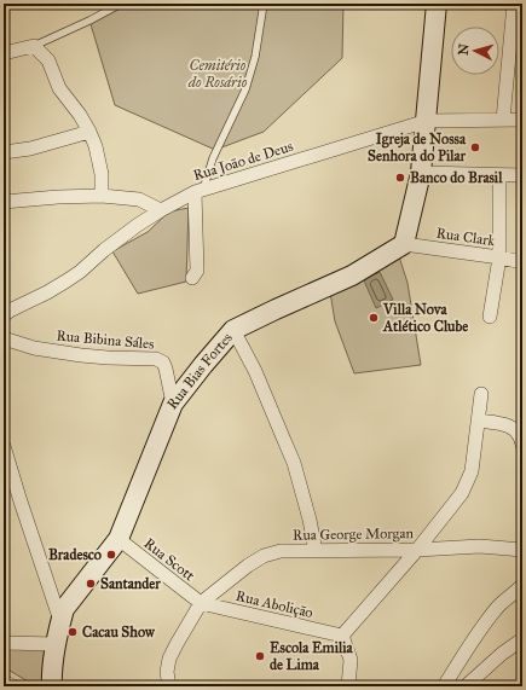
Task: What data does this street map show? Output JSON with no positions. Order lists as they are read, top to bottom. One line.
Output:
{"streets":{"street":["Rua João de Deus","Rua Clark","Rua Bibina Sáles","Rua Bias Fortes","Rua George Morgan","Rua Scott","Rua Abolição"]},"crossings":[["Rua Clark","Rua Bias Fortes"],["Rua Bibina Sáles","Rua Bias Fortes"],["Rua Bias Fortes","Rua Scott"],["Rua George Morgan","Rua Scott"],["Rua George Morgan","Rua Abolição"],["Rua Scott","Rua Abolição"]],"parks":["Cemitério do Rosário"],"places":["Igreja de Nossa Senhora do Pilar","Banco do Brasil","Villa Nova Atlético Clube","Bradesco","Santander","Cacau Show","Escola Emilia de Lima"],"north":"left"}
